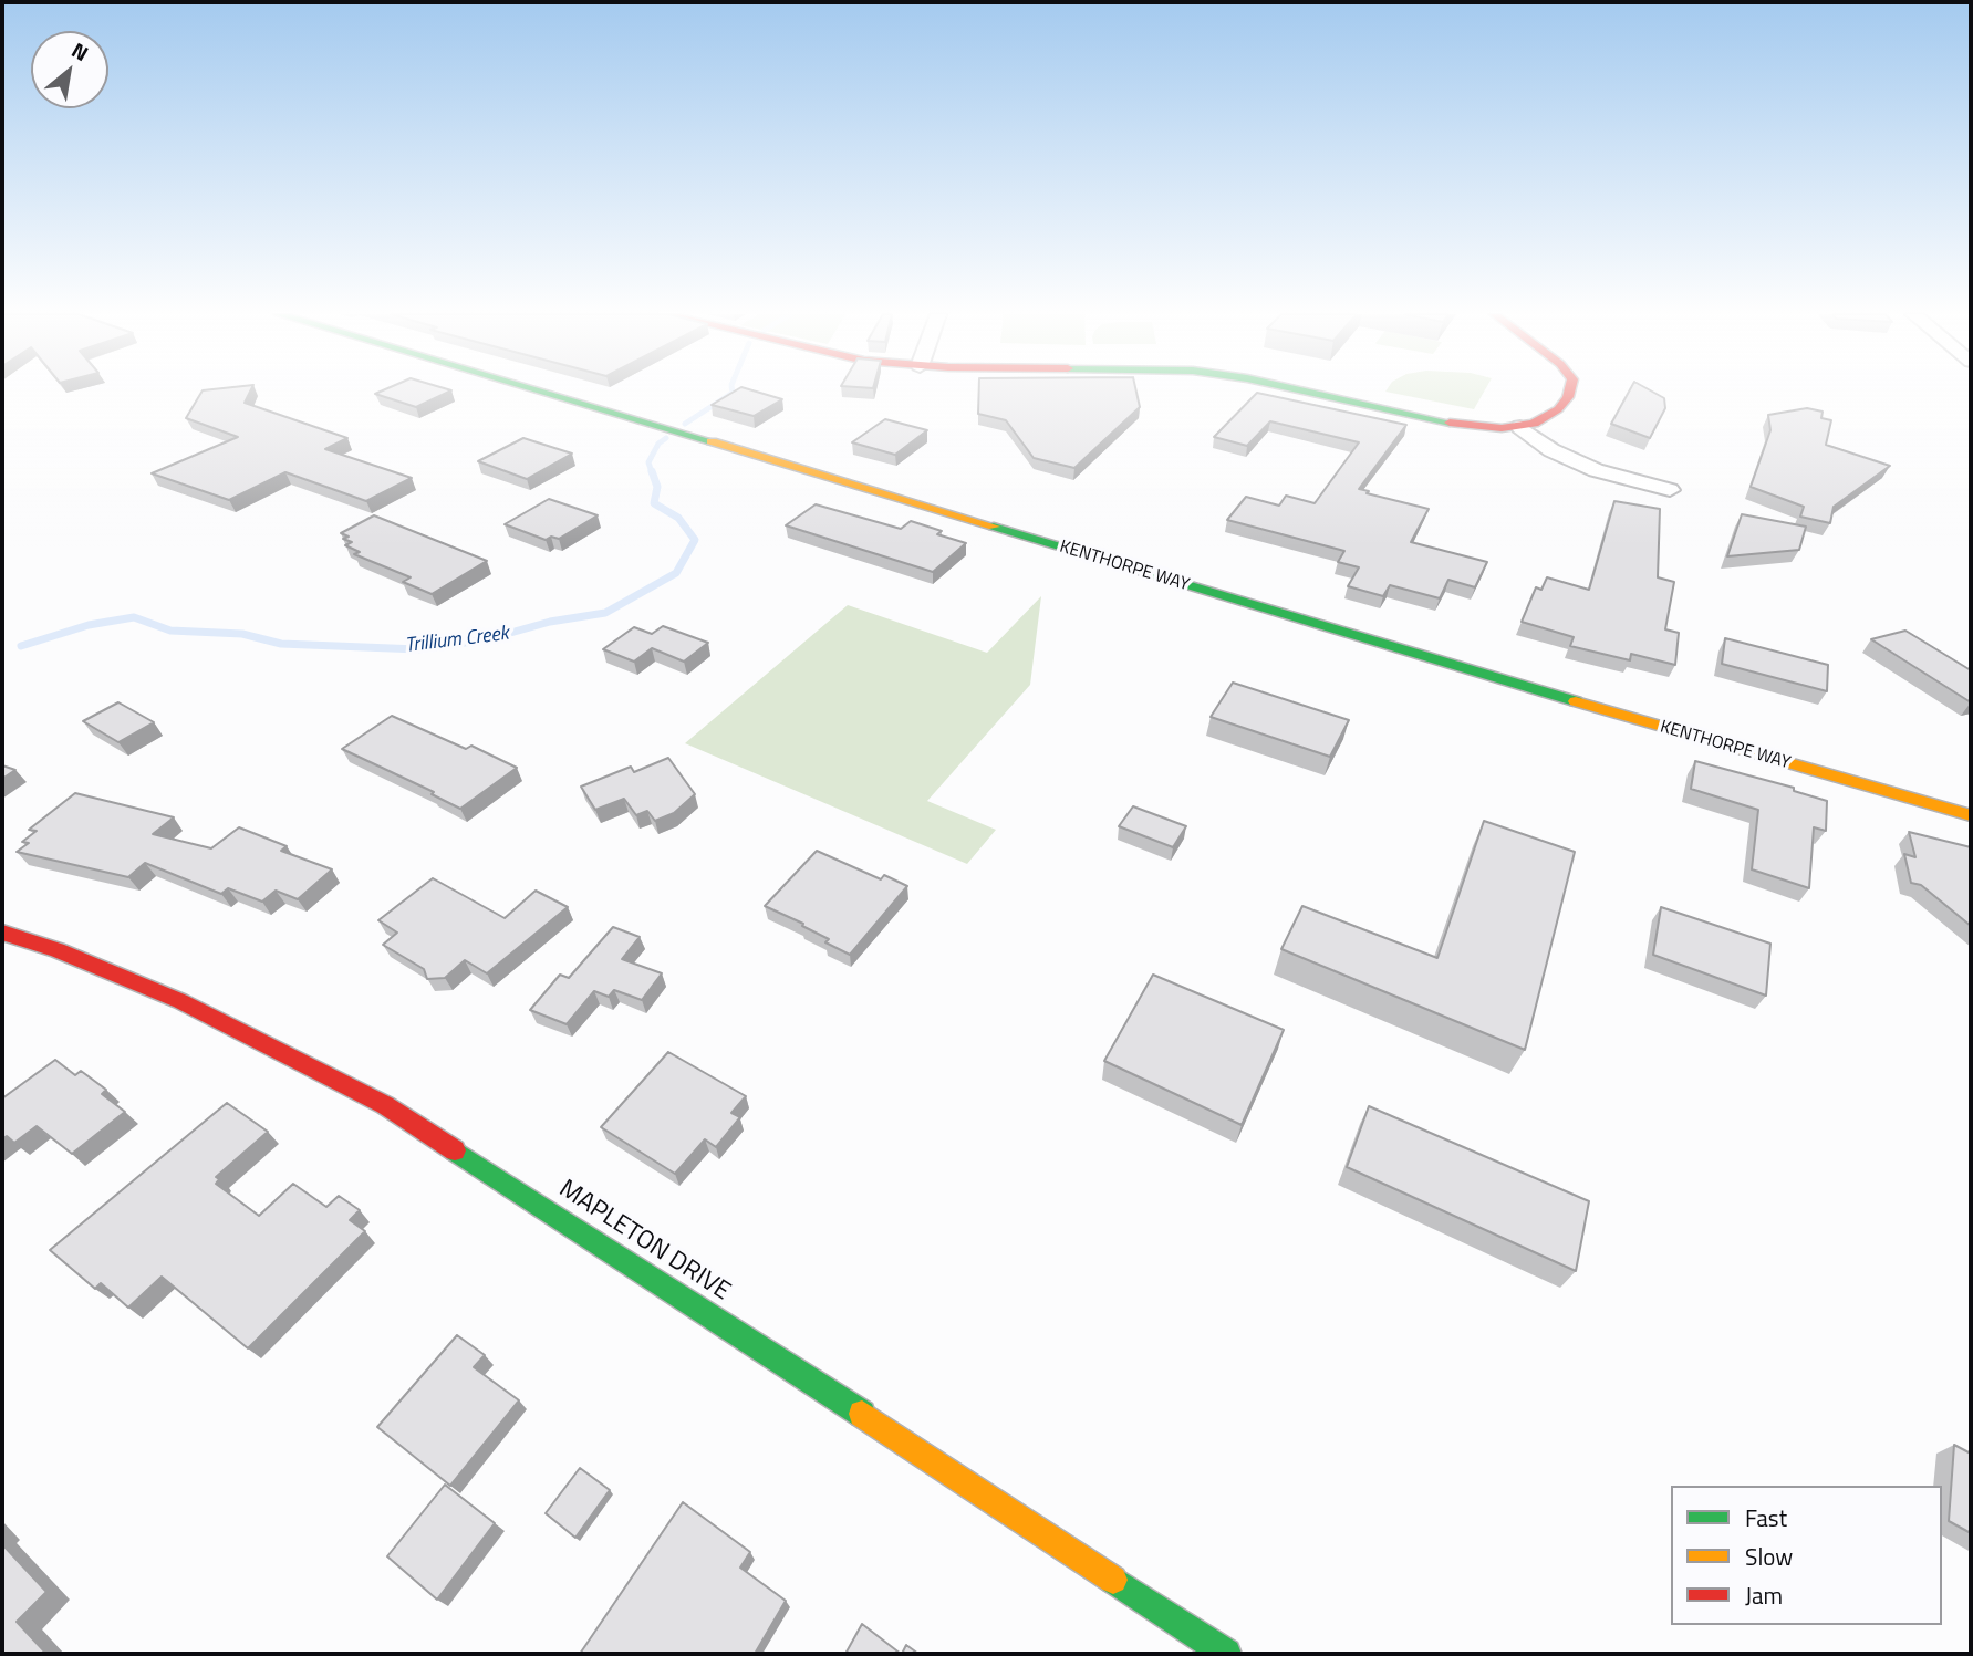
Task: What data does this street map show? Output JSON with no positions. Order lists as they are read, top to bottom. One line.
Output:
{"streets":{"street":["KENTHORPE WAY","MAPLETON DRIVE"]},"water":["Trillium Creek"],"legend":["Fast","Slow","Jam"],"north":"top right"}
